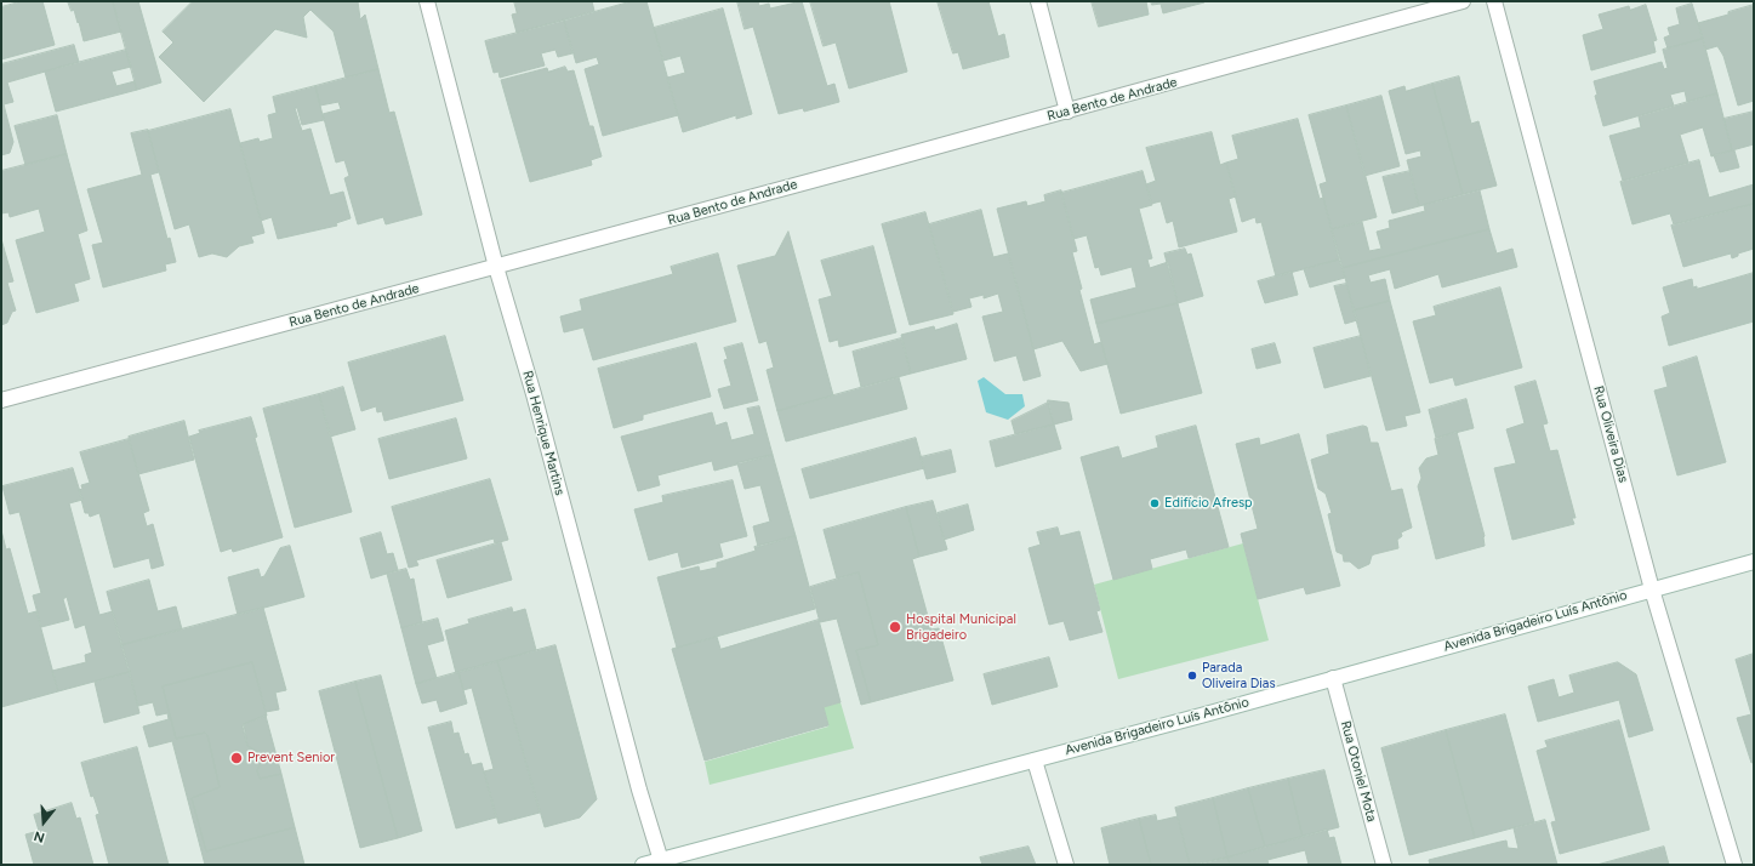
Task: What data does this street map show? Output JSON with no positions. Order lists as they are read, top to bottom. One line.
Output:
{"streets":{"street":["Rua Bento de Andrade","Rua Henrique Martins","Rua Oliveira Dias","Avenida Brigadeiro Luís Antônio","Rua Otoniel Mota"]},"crossings":[["Rua Bento de Andrade","Rua Henrique Martins"],["Rua Henrique Martins","Avenida Brigadeiro Luís Antônio"],["Rua Oliveira Dias","Avenida Brigadeiro Luís Antônio"],["Avenida Brigadeiro Luís Antônio","Rua Otoniel Mota"]],"places":["Edifício Afresp","Hospital Municipal Brigadeiro","Parada Oliveira Dias","Prevent Senior"],"north":"bottom"}
